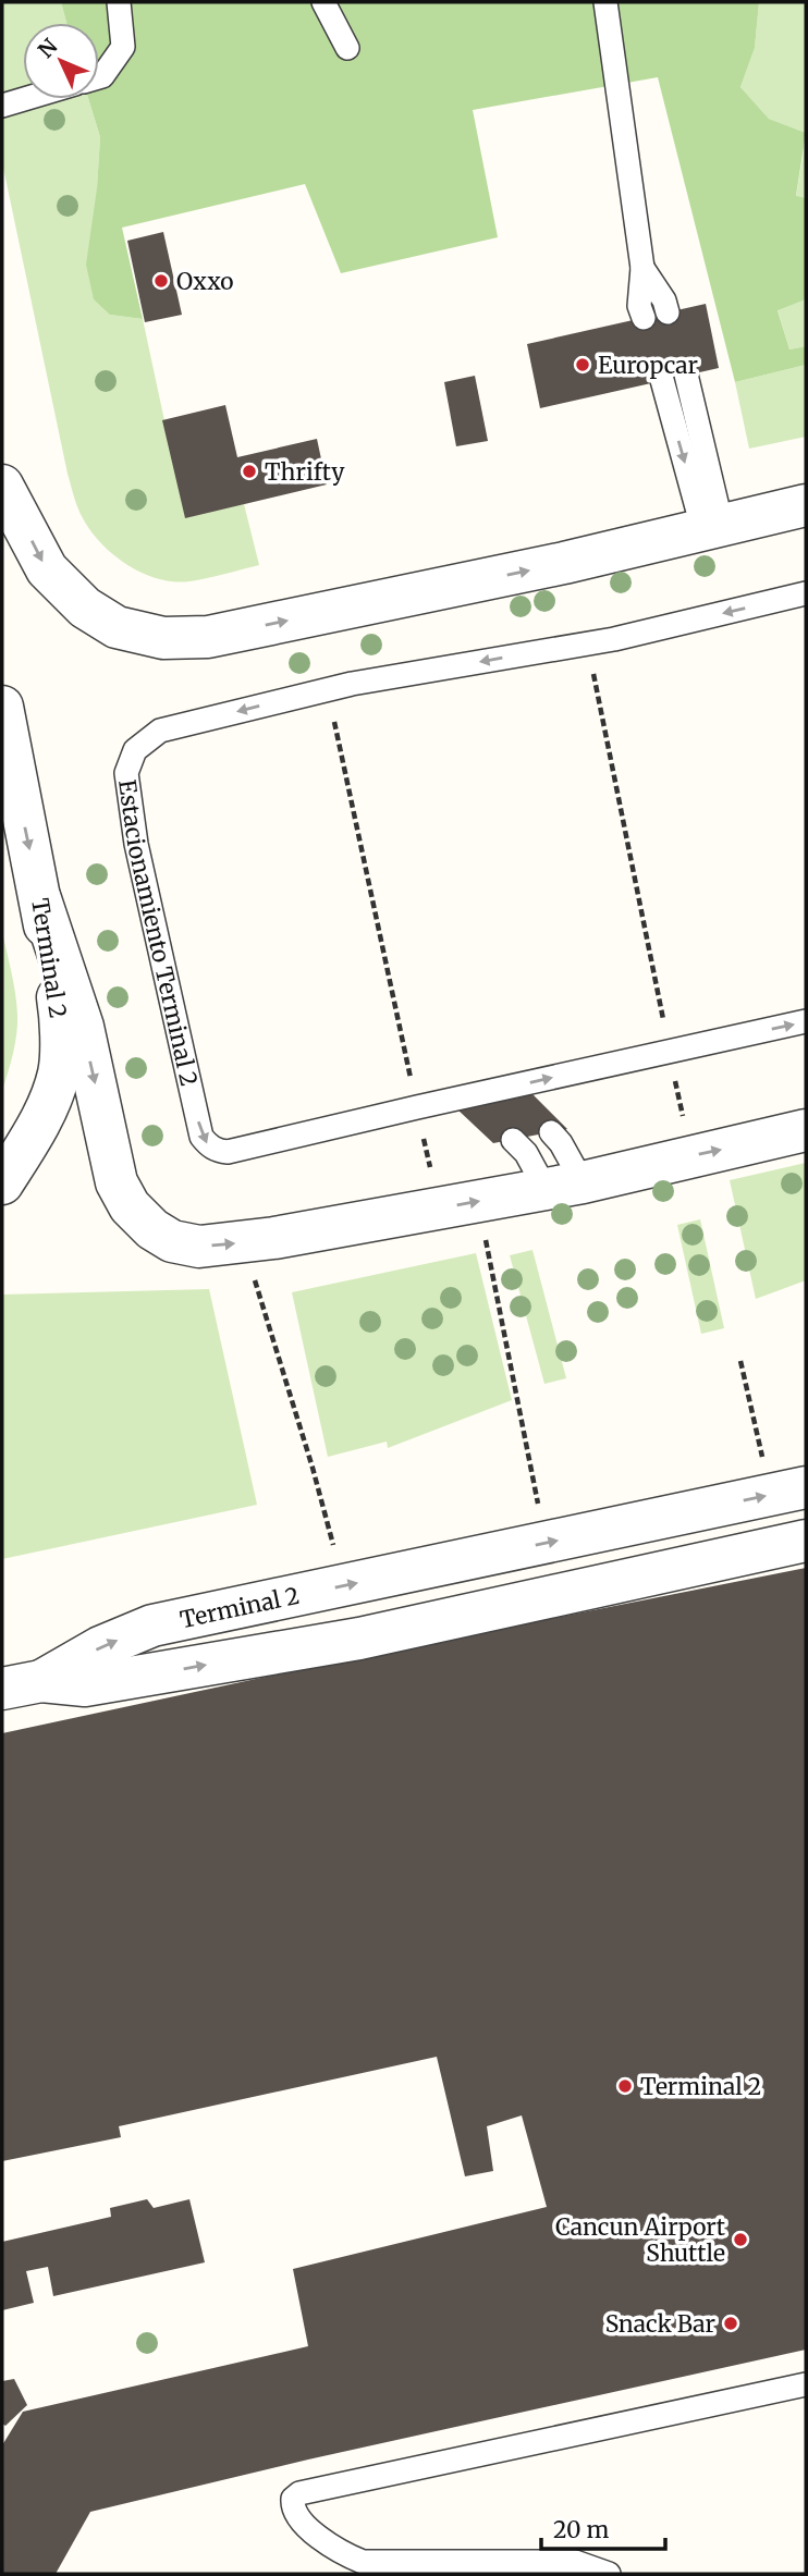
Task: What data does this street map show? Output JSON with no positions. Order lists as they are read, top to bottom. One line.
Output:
{"streets":{"street":["Terminal 2"],"lane":["Estacionamiento Terminal 2"]},"places":["Oxxo","Europcar","Thrifty","Terminal 2","Cancun Airport Shuttle","Snack Bar"],"scale_bar":"20 m","north":"top left"}
